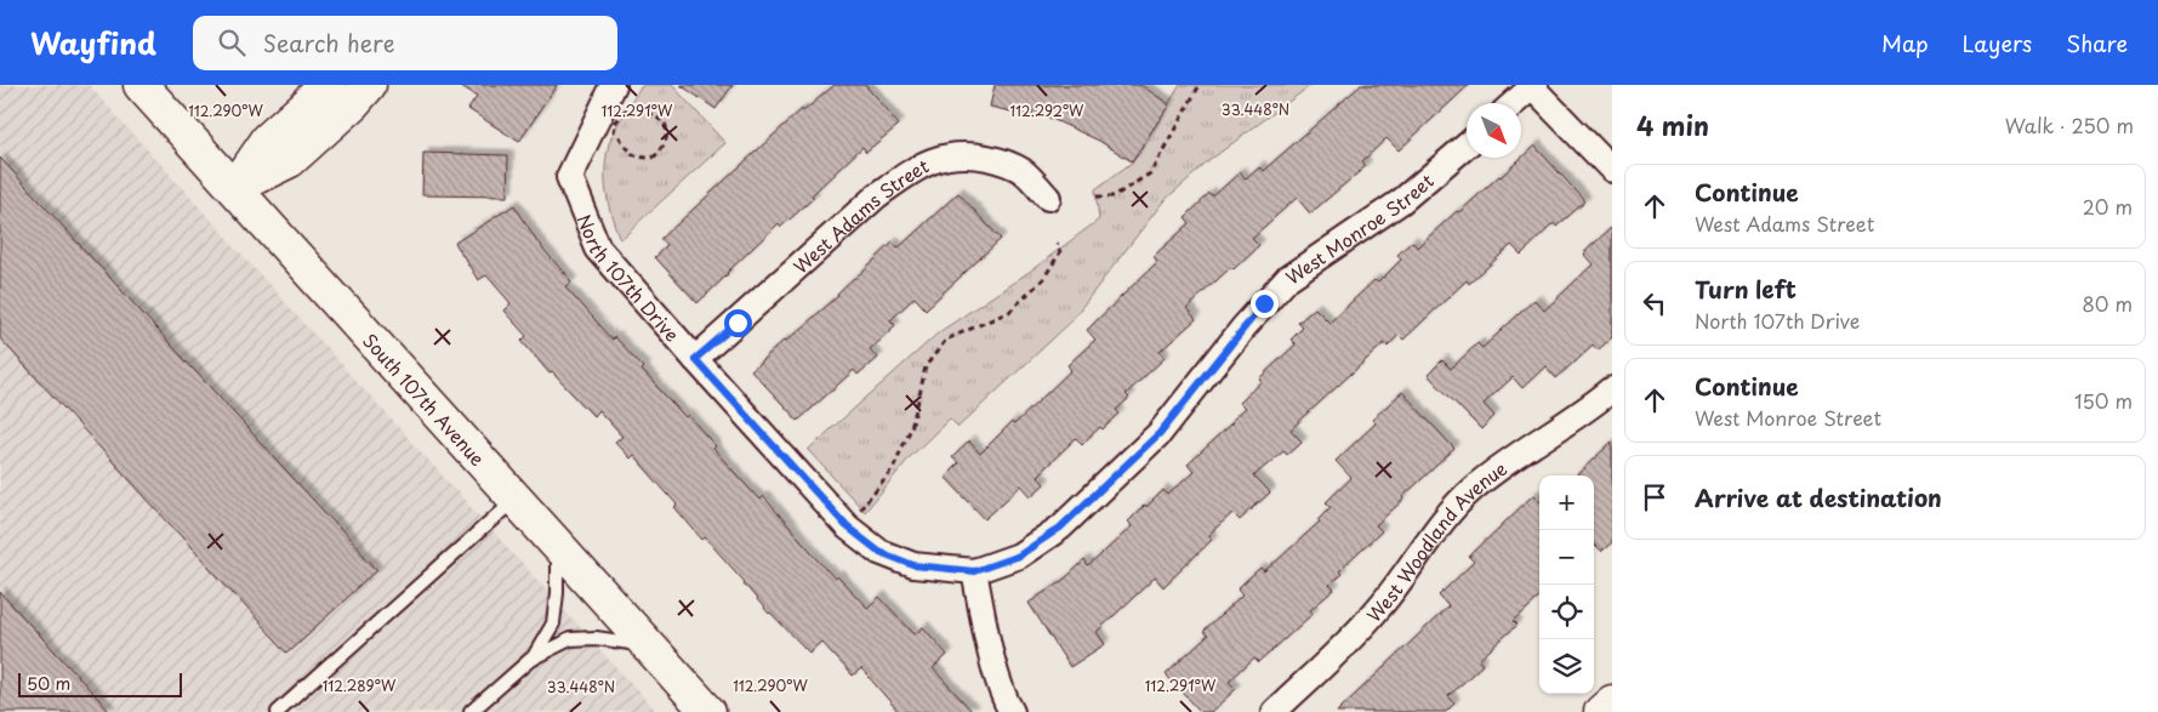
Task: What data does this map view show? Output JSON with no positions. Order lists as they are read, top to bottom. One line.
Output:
{"streets":{"main road":["South 107th Avenue"],"street":["West Adams Street","West Monroe Street","North 107th Drive","West Woodland Avenue"]},"crossings":[["West Adams Street","North 107th Drive"],["West Monroe Street","North 107th Drive"]],"scale_bar":"50 m","north":"bottom right","page":{"header":"Wayfind","search":"Search here","nav":["Map","Layers","Share"],"heading":["4 min","Walk · 250 m"],"list":[["Continue","West Adams Street","20 m"],["Turn left","North 107th Drive","80 m"],["Continue","West Monroe Street","150 m"],"Arrive at destination"],"map_buttons":["+","−"],"scale":"50 m"},"coordinates":["33.448°N","112.290°W","112.291°W","112.292°W","112.289°W"]}
